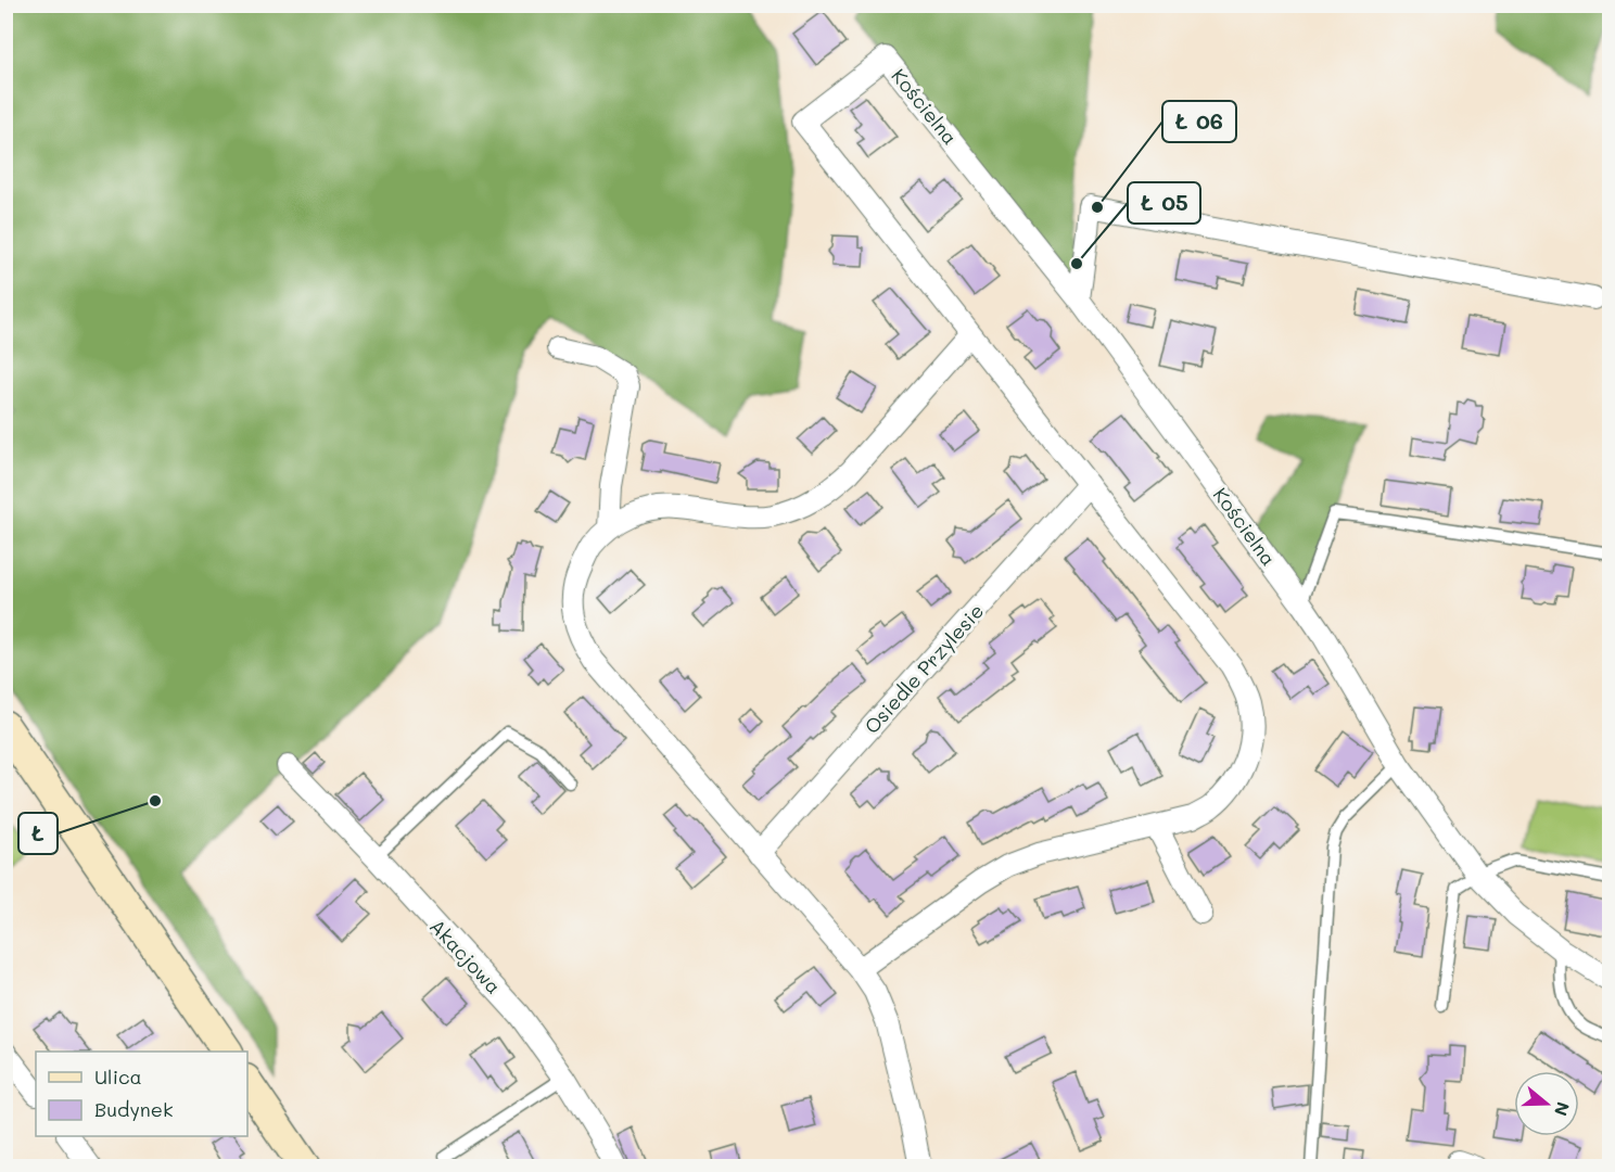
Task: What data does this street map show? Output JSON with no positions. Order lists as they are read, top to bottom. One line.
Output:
{"streets":{"street":["Kościelna","Osiedle Przylesie","Akacjowa"]},"places":["Ł 06","Ł 05","Ł"],"legend":["Ulica","Budynek"],"north":"right"}
